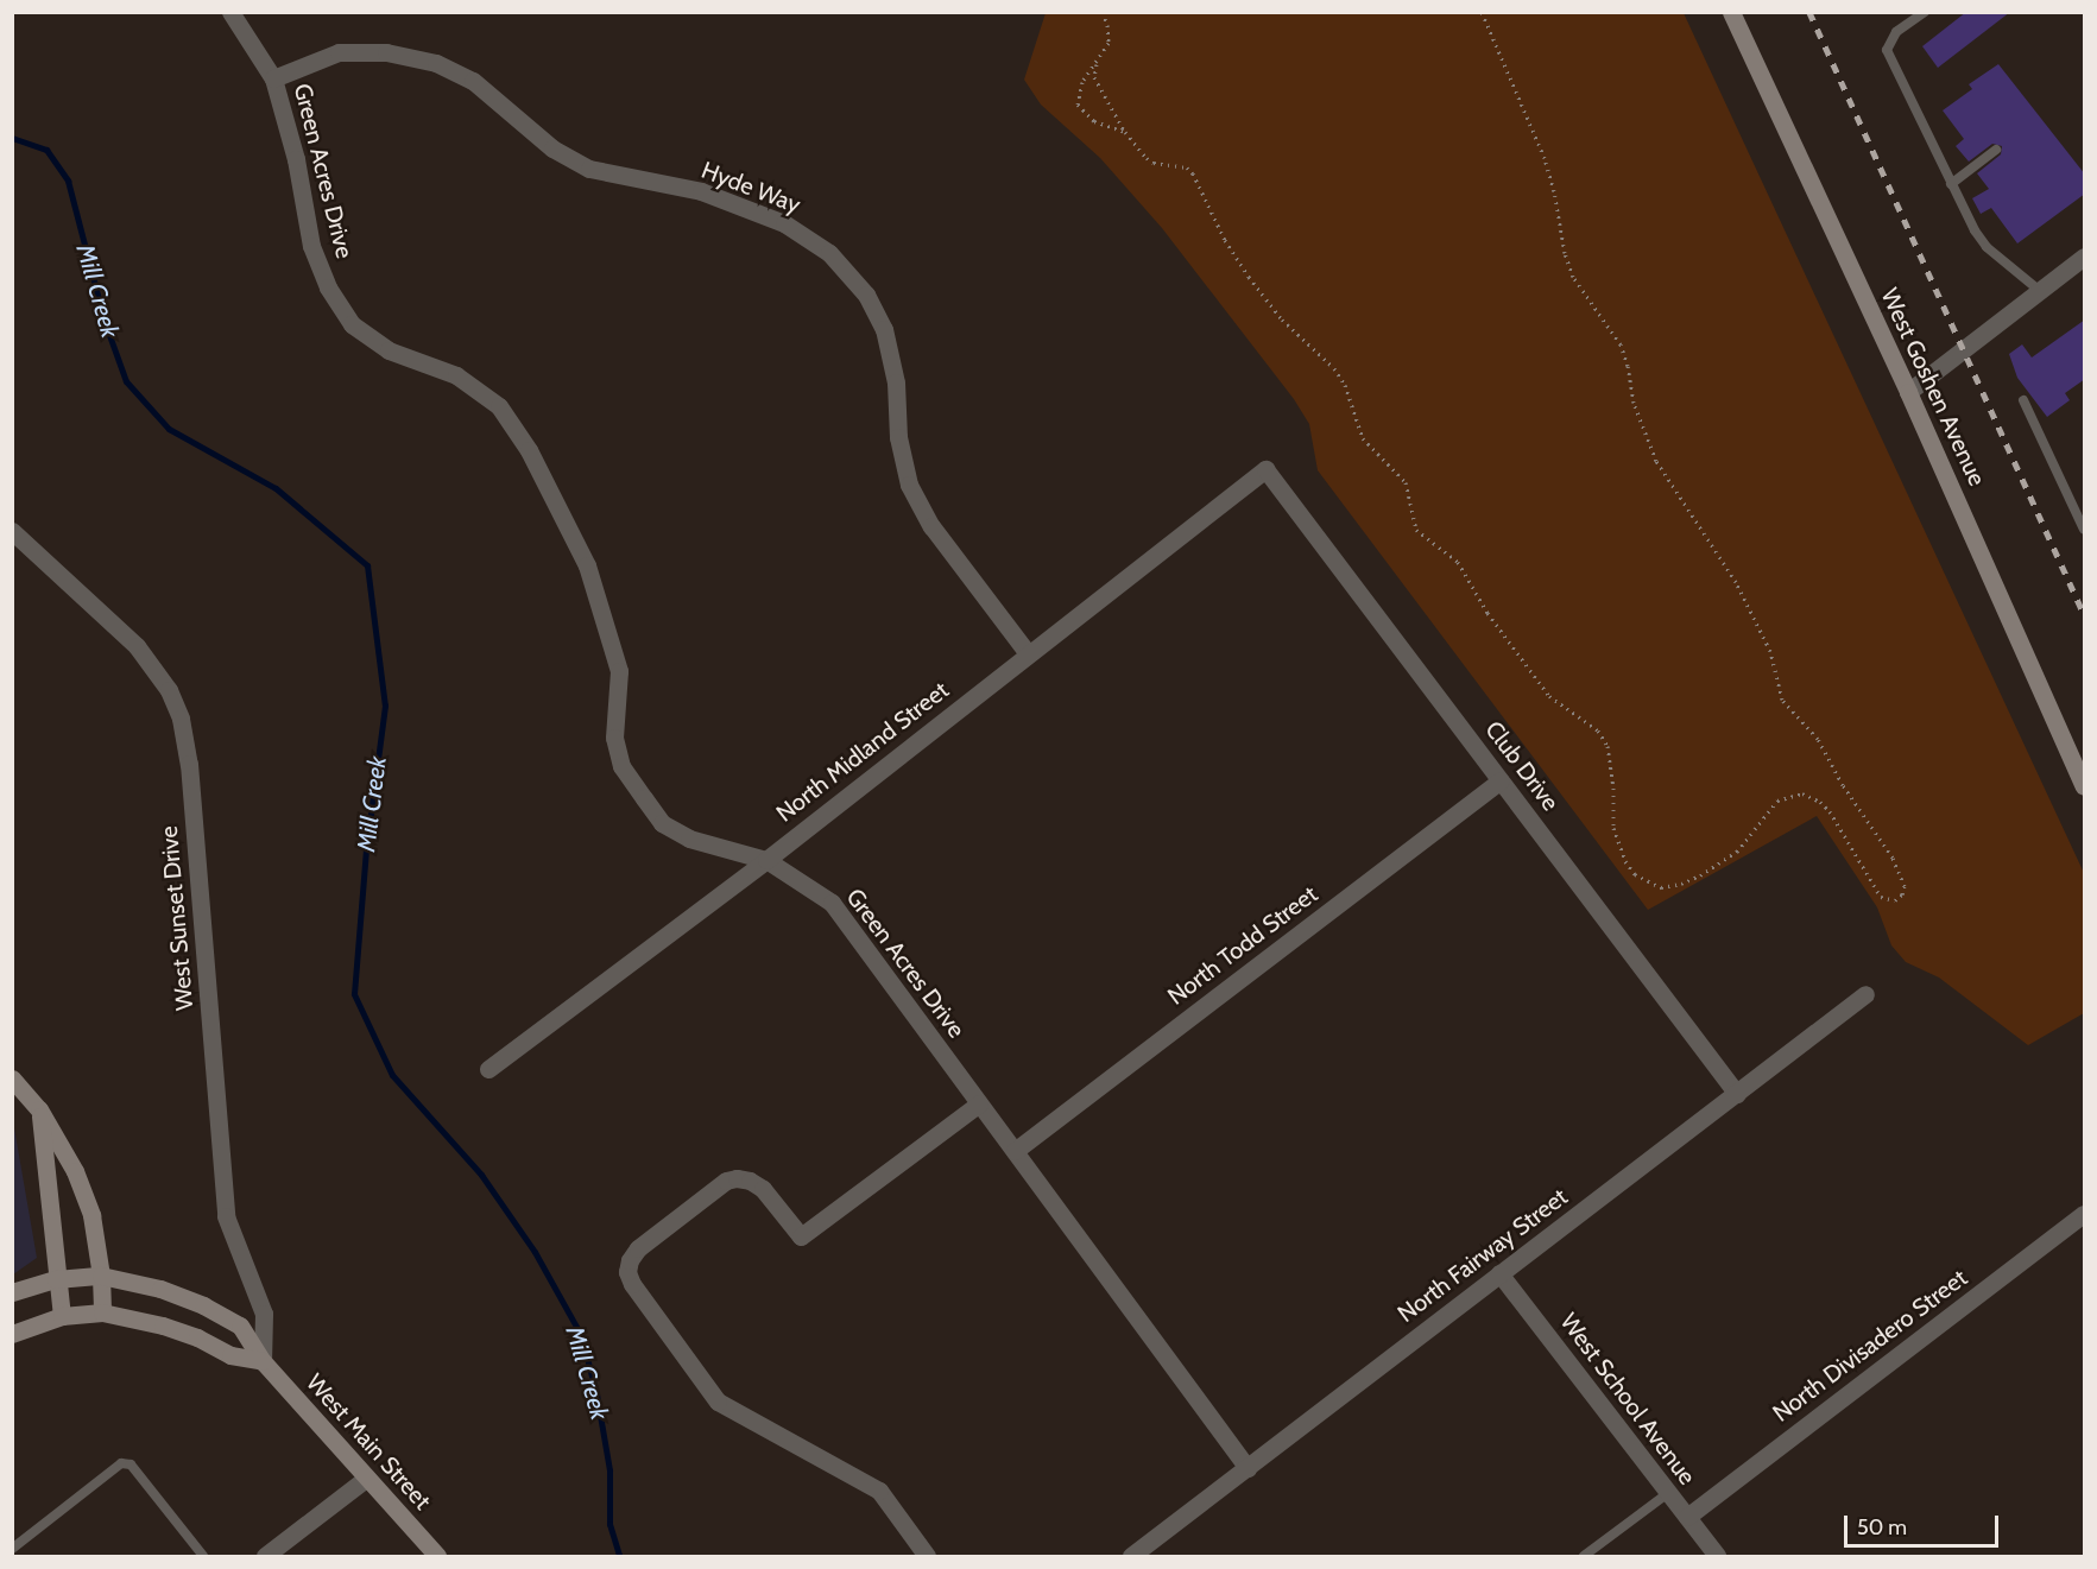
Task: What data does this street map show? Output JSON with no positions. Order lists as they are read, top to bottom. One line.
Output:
{"streets":{"street":["Green Acres Drive","Hyde Way","West Goshen Avenue","North Midland Street","Club Drive","West Sunset Drive","North Todd Street","North Fairway Street","North Divisadero Street","West School Avenue","West Main Street"]},"crossings":[["Green Acres Drive","Hyde Way"],["Green Acres Drive","North Midland Street"],["Green Acres Drive","North Todd Street"],["Green Acres Drive","North Fairway Street"],["Hyde Way","North Midland Street"],["North Midland Street","Club Drive"],["Club Drive","North Todd Street"],["Club Drive","North Fairway Street"],["West Sunset Drive","West Main Street"],["North Fairway Street","West School Avenue"],["North Divisadero Street","West School Avenue"]],"water":["Mill Creek"],"scale_bar":"50 m"}
